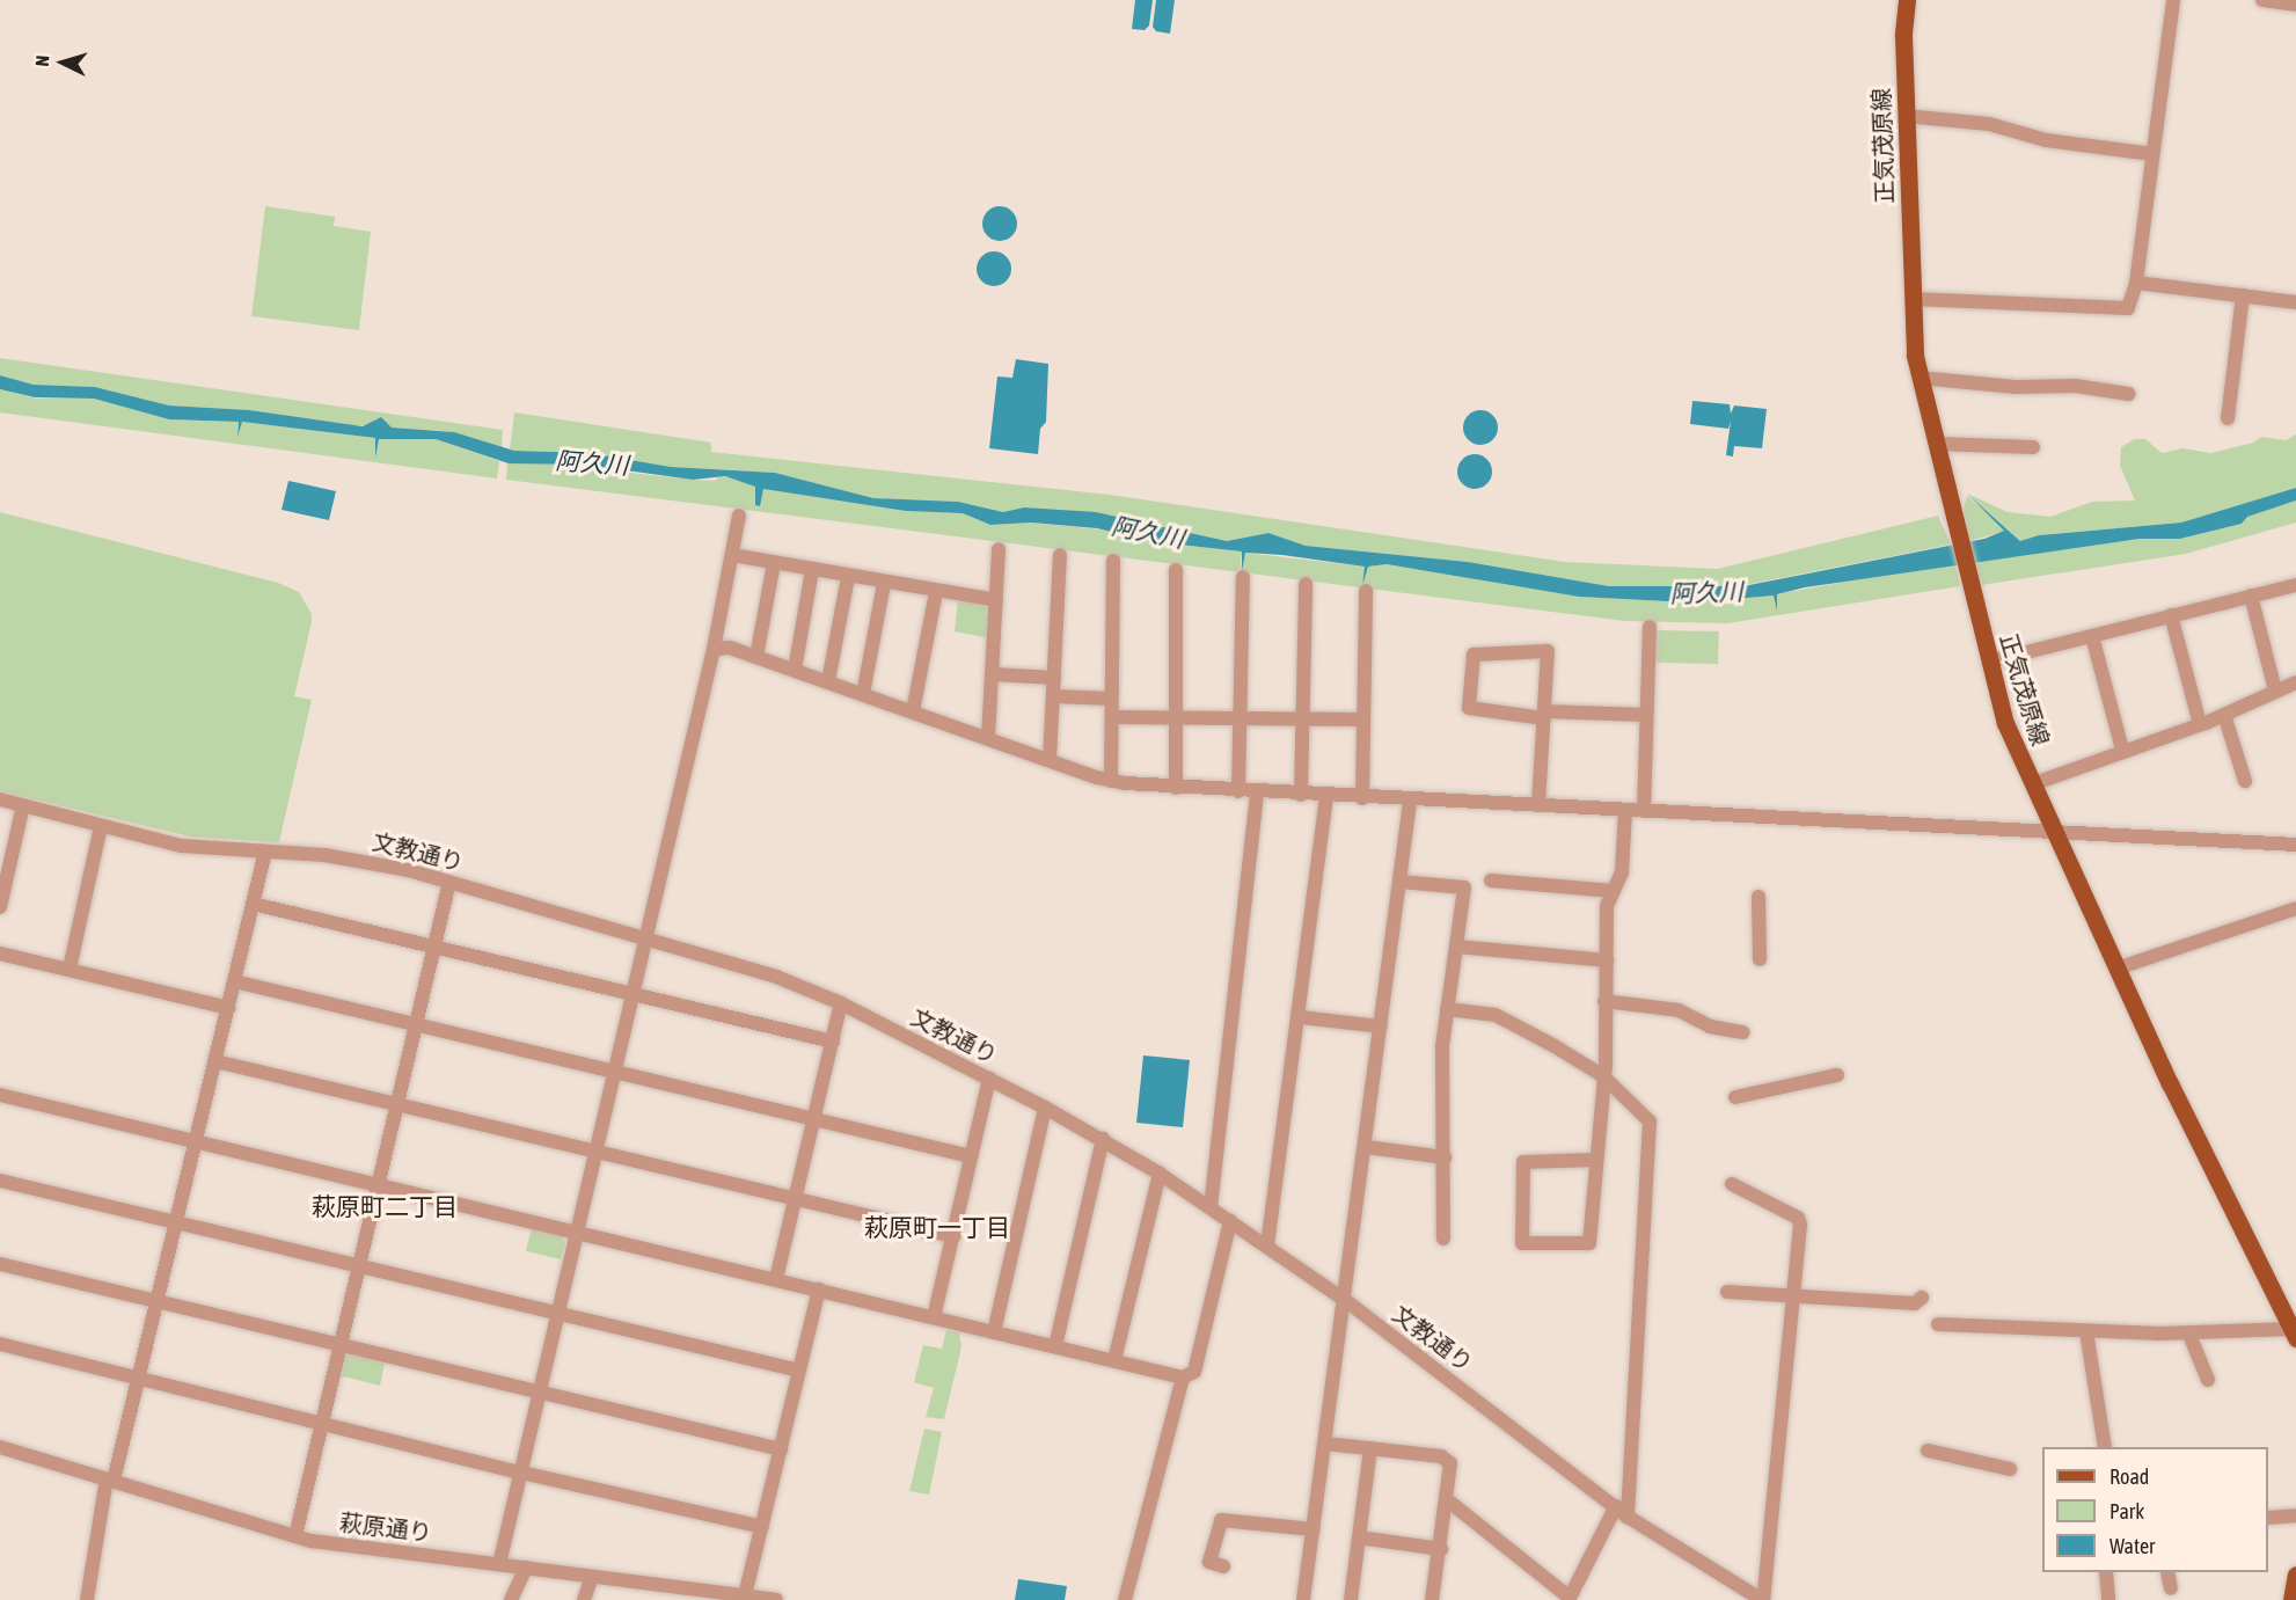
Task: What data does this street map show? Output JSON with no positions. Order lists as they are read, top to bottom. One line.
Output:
{"streets":{"main road":["正気茂原線"],"street":["文教通り","萩原通り"]},"districts":["萩原町二丁目","萩原町一丁目"],"water":["阿久川"],"legend":["Road","Park","Water"],"north":"left"}
